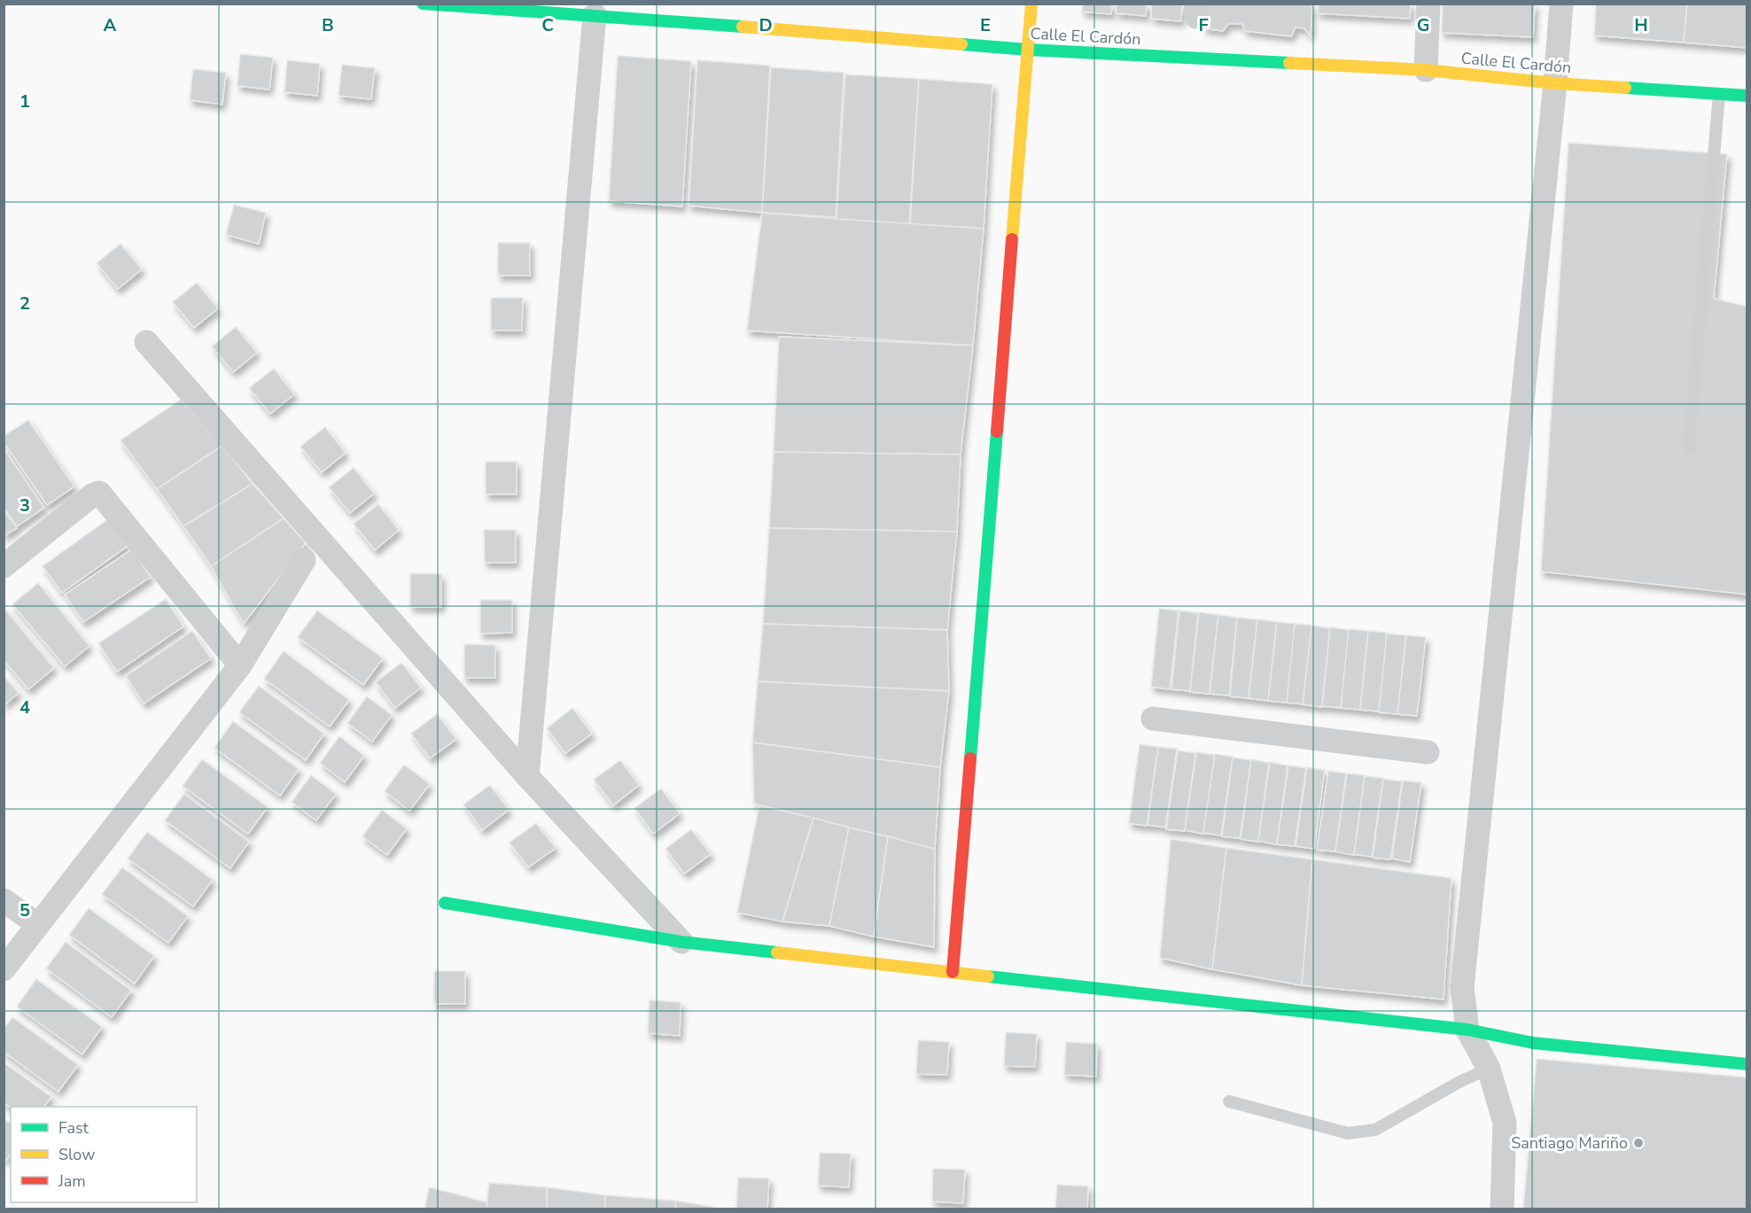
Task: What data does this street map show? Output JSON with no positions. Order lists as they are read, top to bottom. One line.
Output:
{"streets":{"street":["Calle El Cardón"]},"places":["Santiago Mariño"],"legend":["Fast","Slow","Jam"],"grid":{"columns":["A","B","C","D","E","F","G","H"],"rows":["1","2","3","4","5"]}}
